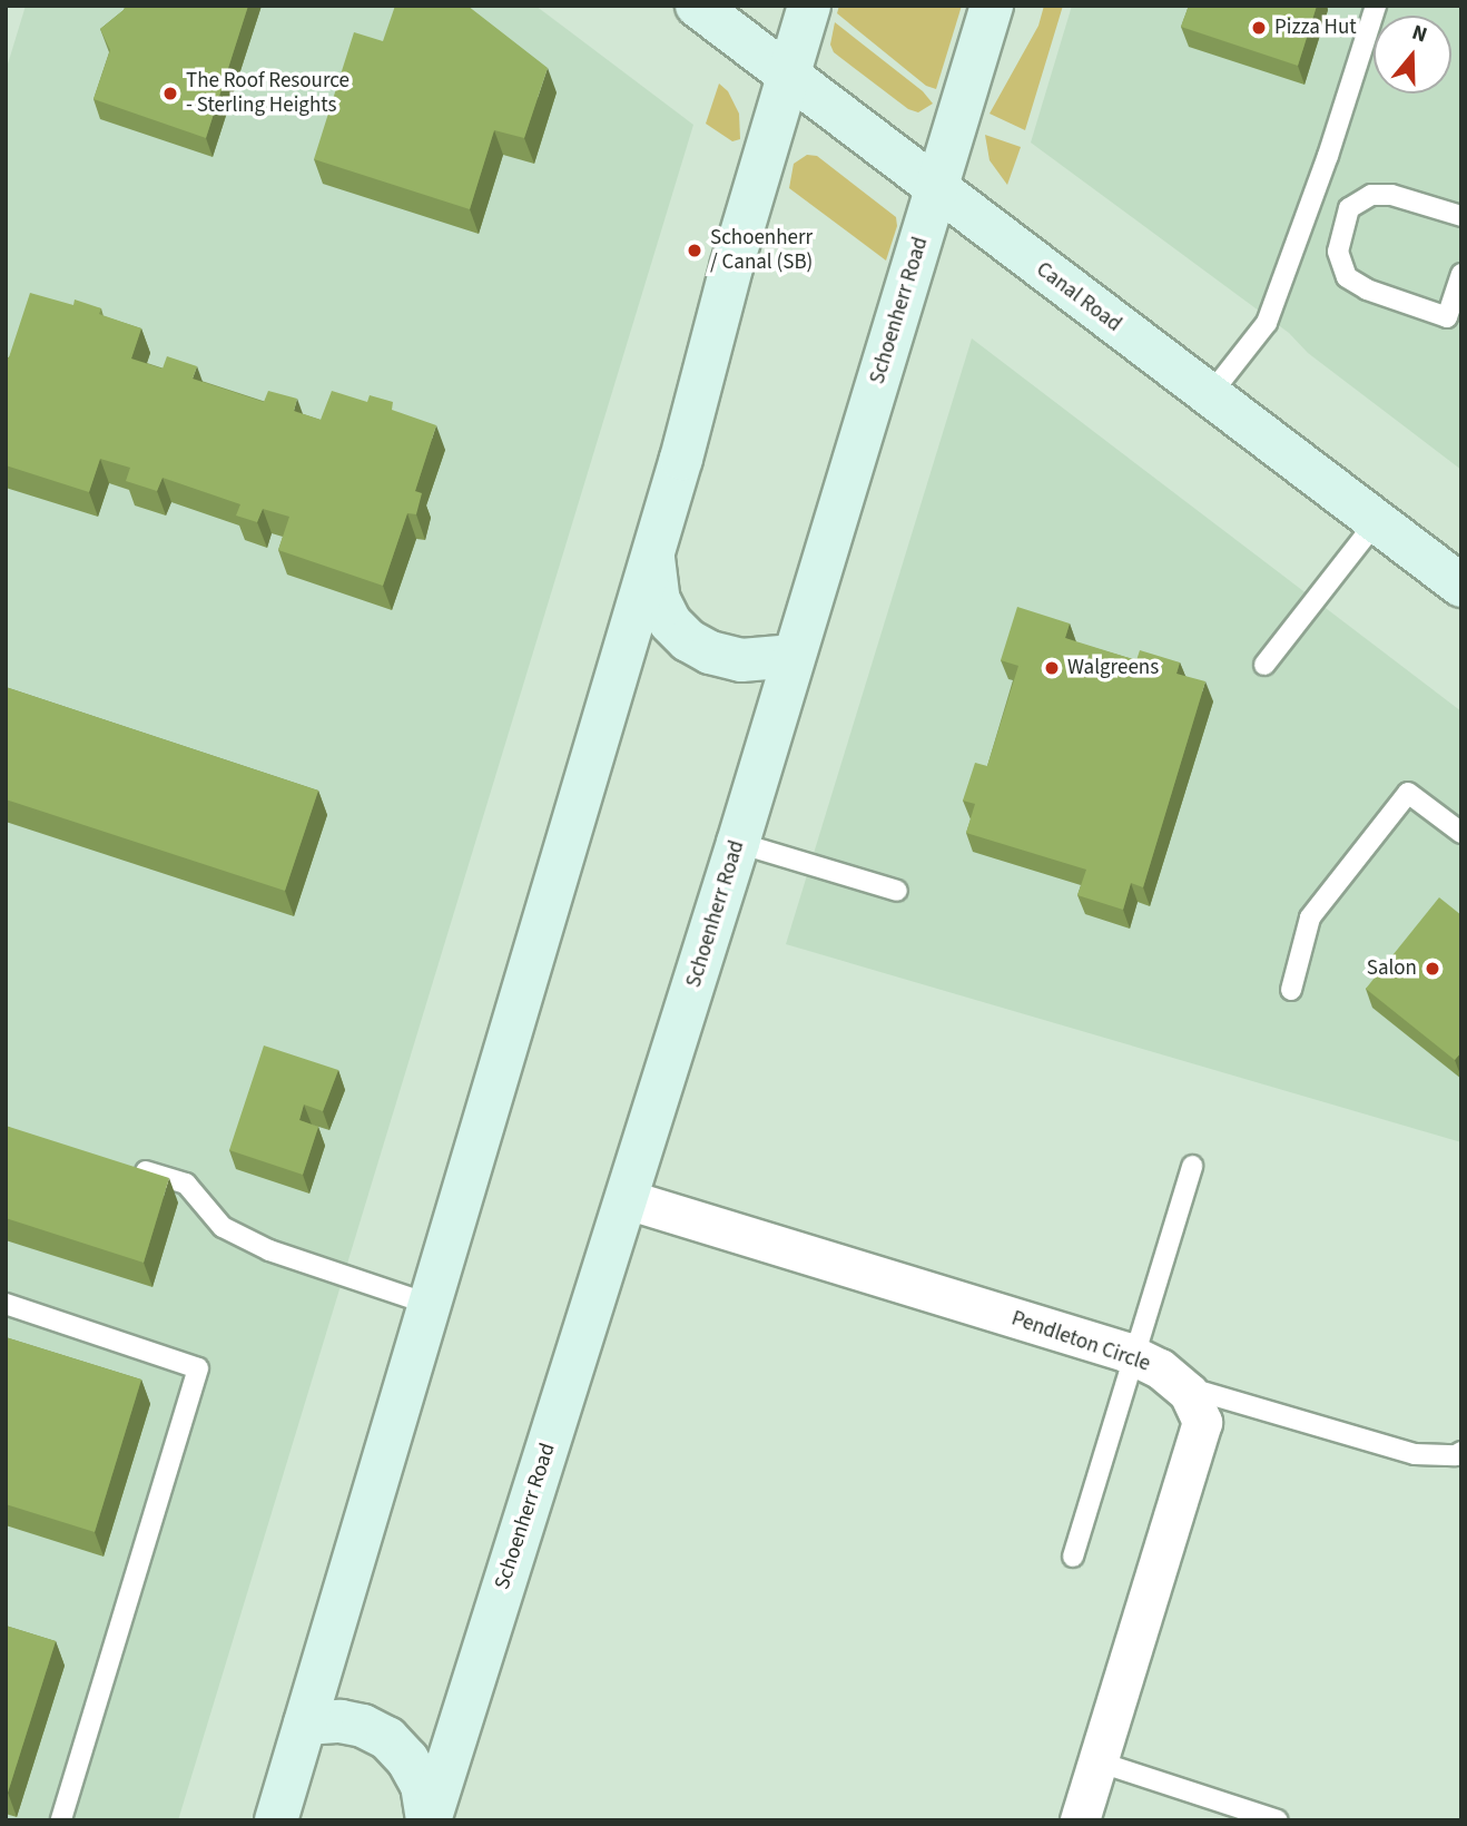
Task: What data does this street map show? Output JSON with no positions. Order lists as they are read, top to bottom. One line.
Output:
{"streets":{"main road":["Canal Road","Schoenherr Road"],"street":["Pendleton Circle"]},"crossings":[["Canal Road","Schoenherr Road"],["Schoenherr Road","Pendleton Circle"]],"places":["Pizza Hut","The Roof Resource - Sterling Heights","Schoenherr / Canal (SB)","Walgreens","Salon"],"north":"top"}
